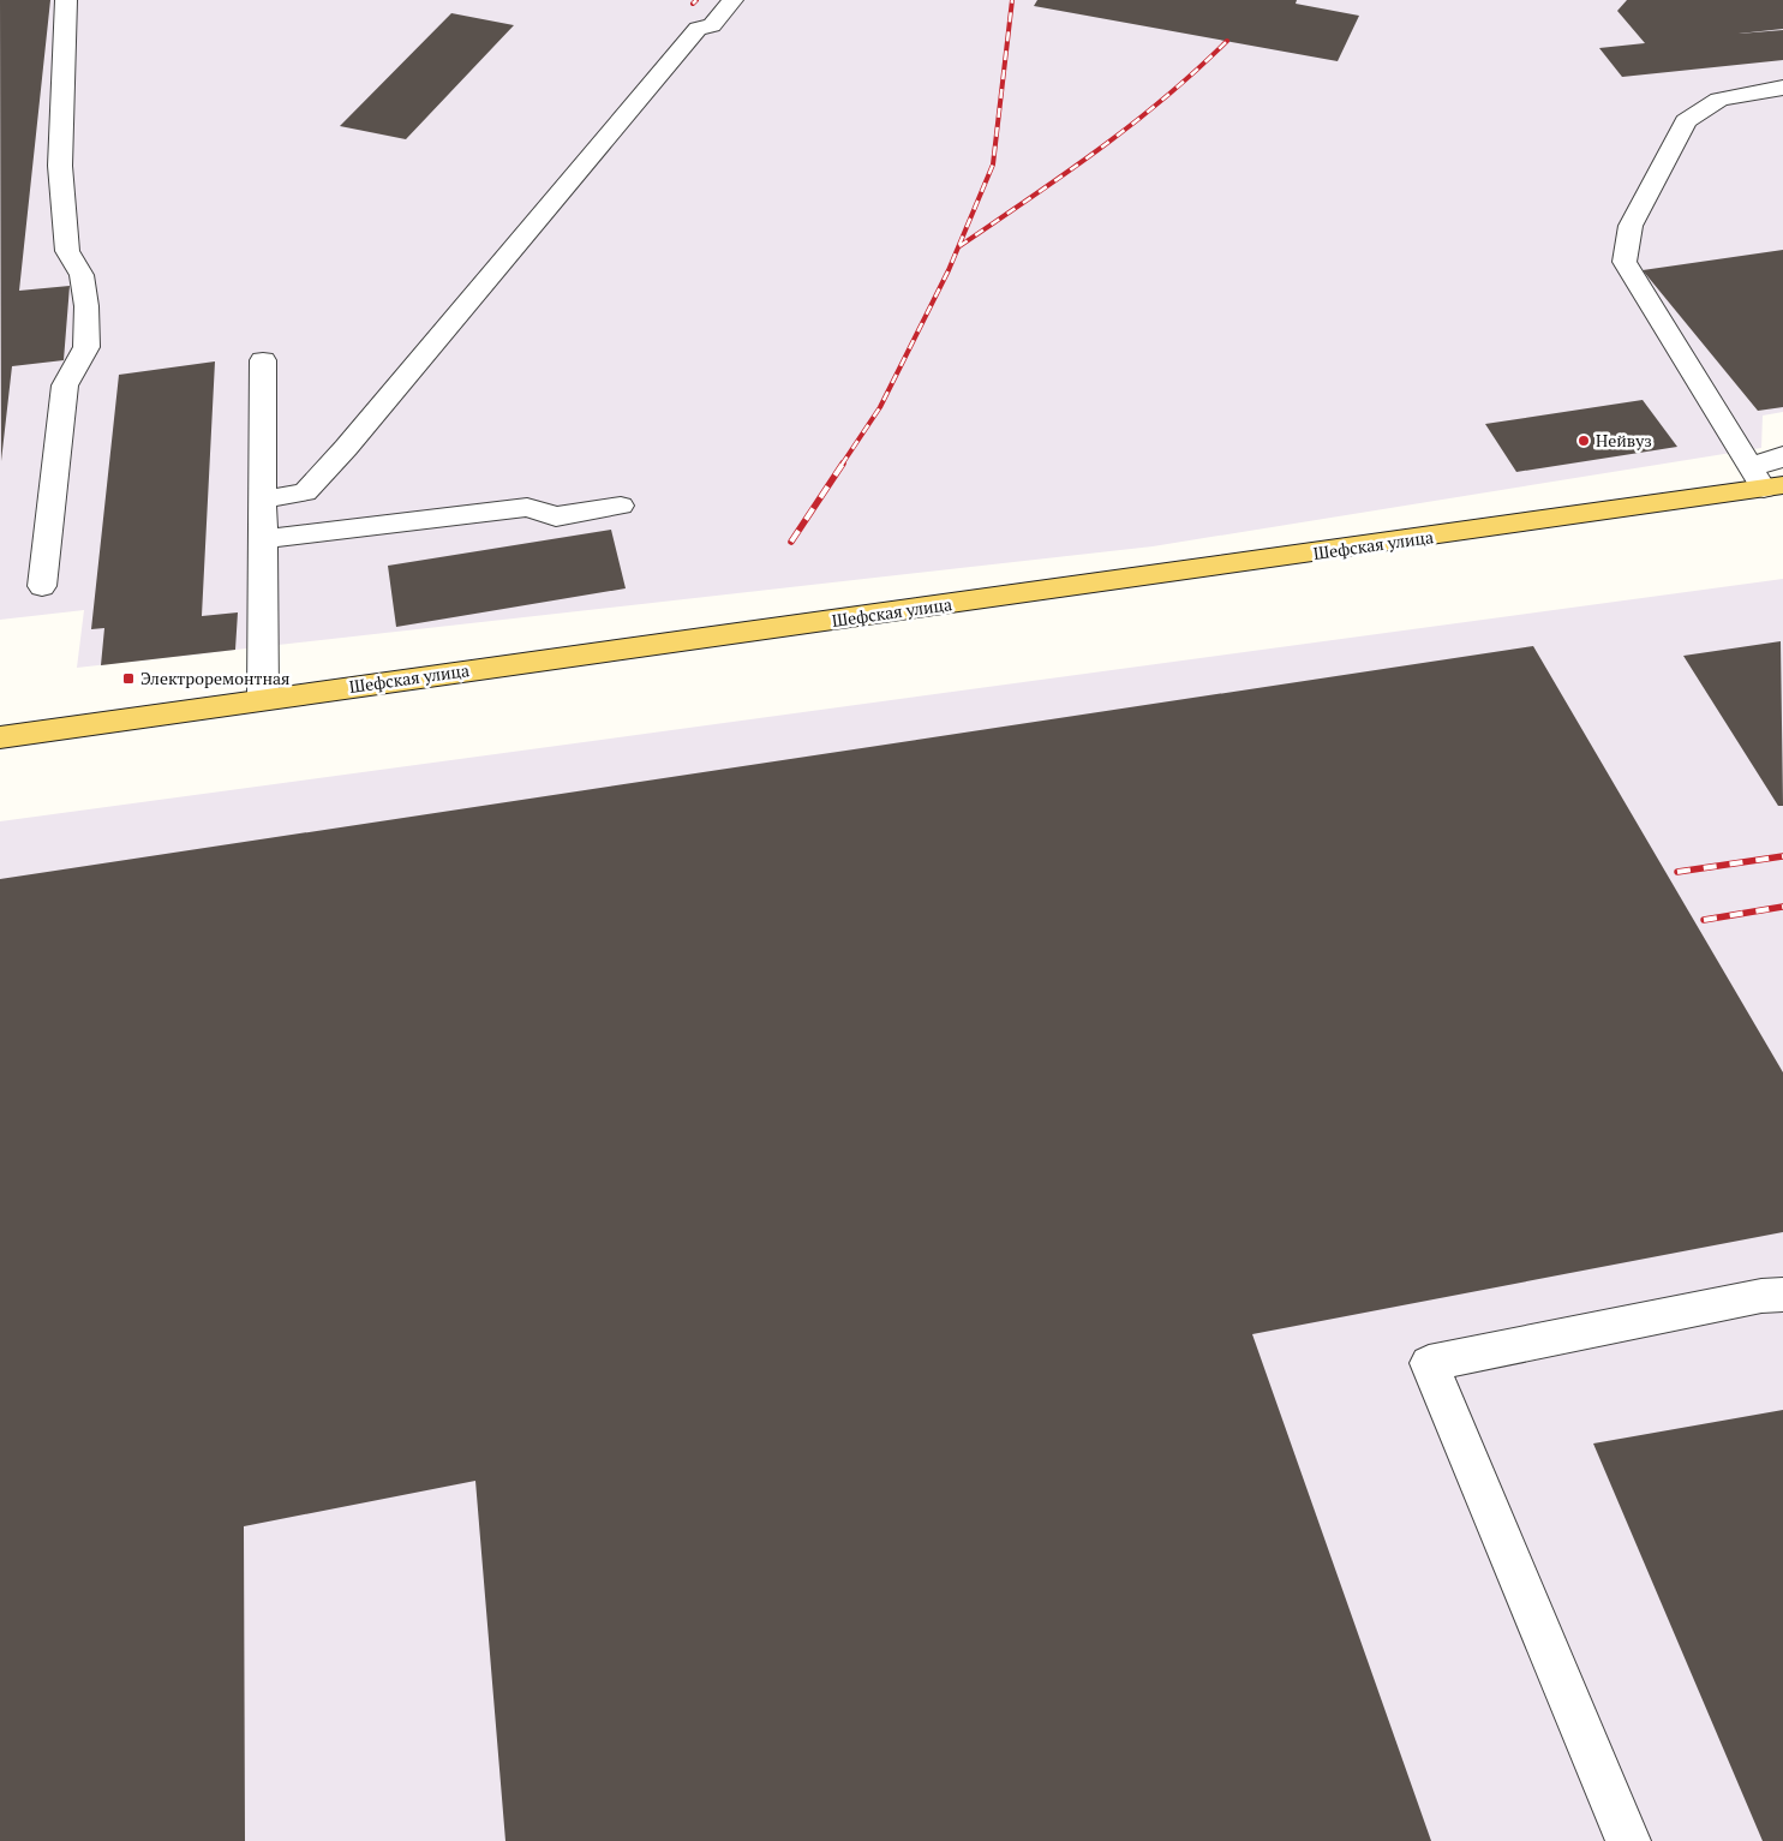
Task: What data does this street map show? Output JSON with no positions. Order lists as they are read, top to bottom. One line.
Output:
{"streets":{"main road":["Шефская улица"]},"places":{"other":["Нейвуз"],"transit":["Электроремонтная"]}}
